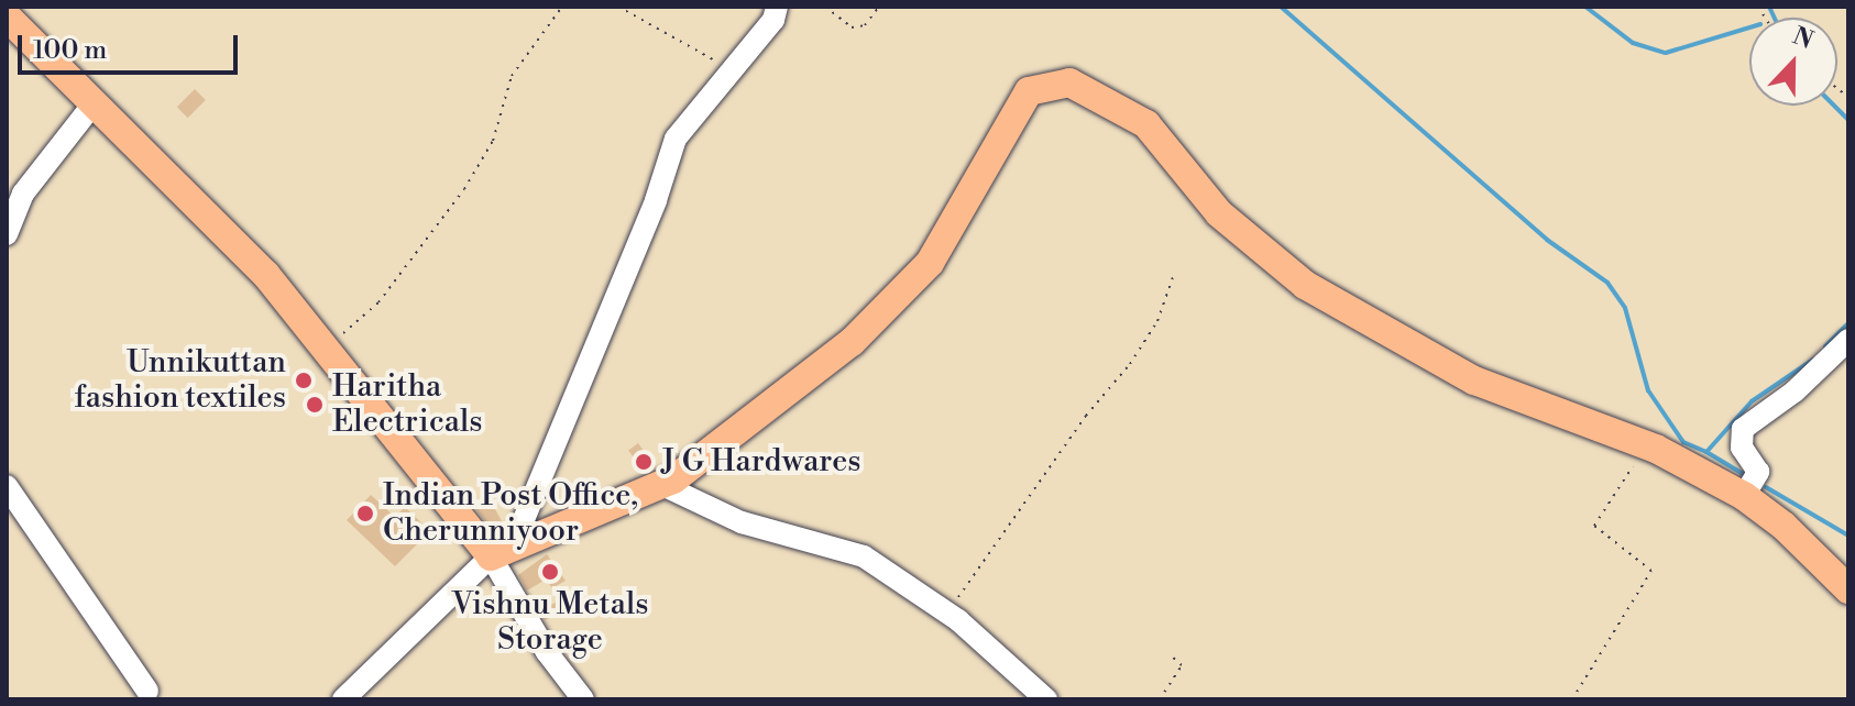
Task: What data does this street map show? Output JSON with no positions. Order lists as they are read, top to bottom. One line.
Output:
{"places":["Unnikuttan fashion textiles","Haritha Electricals","J G Hardwares","Indian Post Office, Cherunniyoor","Vishnu Metals Storage"],"scale_bar":"100 m","north":"top"}
